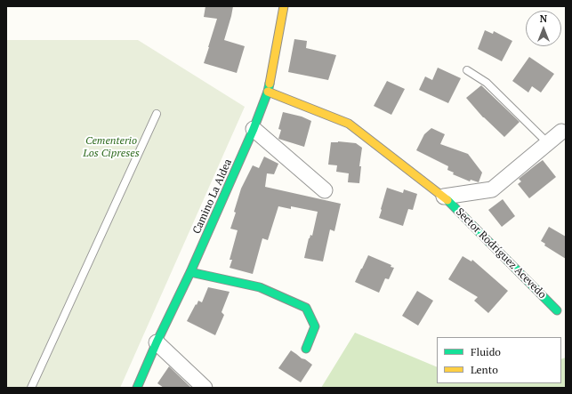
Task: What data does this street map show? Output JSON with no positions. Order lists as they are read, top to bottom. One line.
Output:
{"streets":{"street":["Camino La Aldea","Sector Rodríguez Acevedo"]},"crossings":[["Camino La Aldea","Sector Rodríguez Acevedo"]],"parks":["Cementerio Los Cipreses"],"legend":["Fluido","Lento"],"north":"top"}
